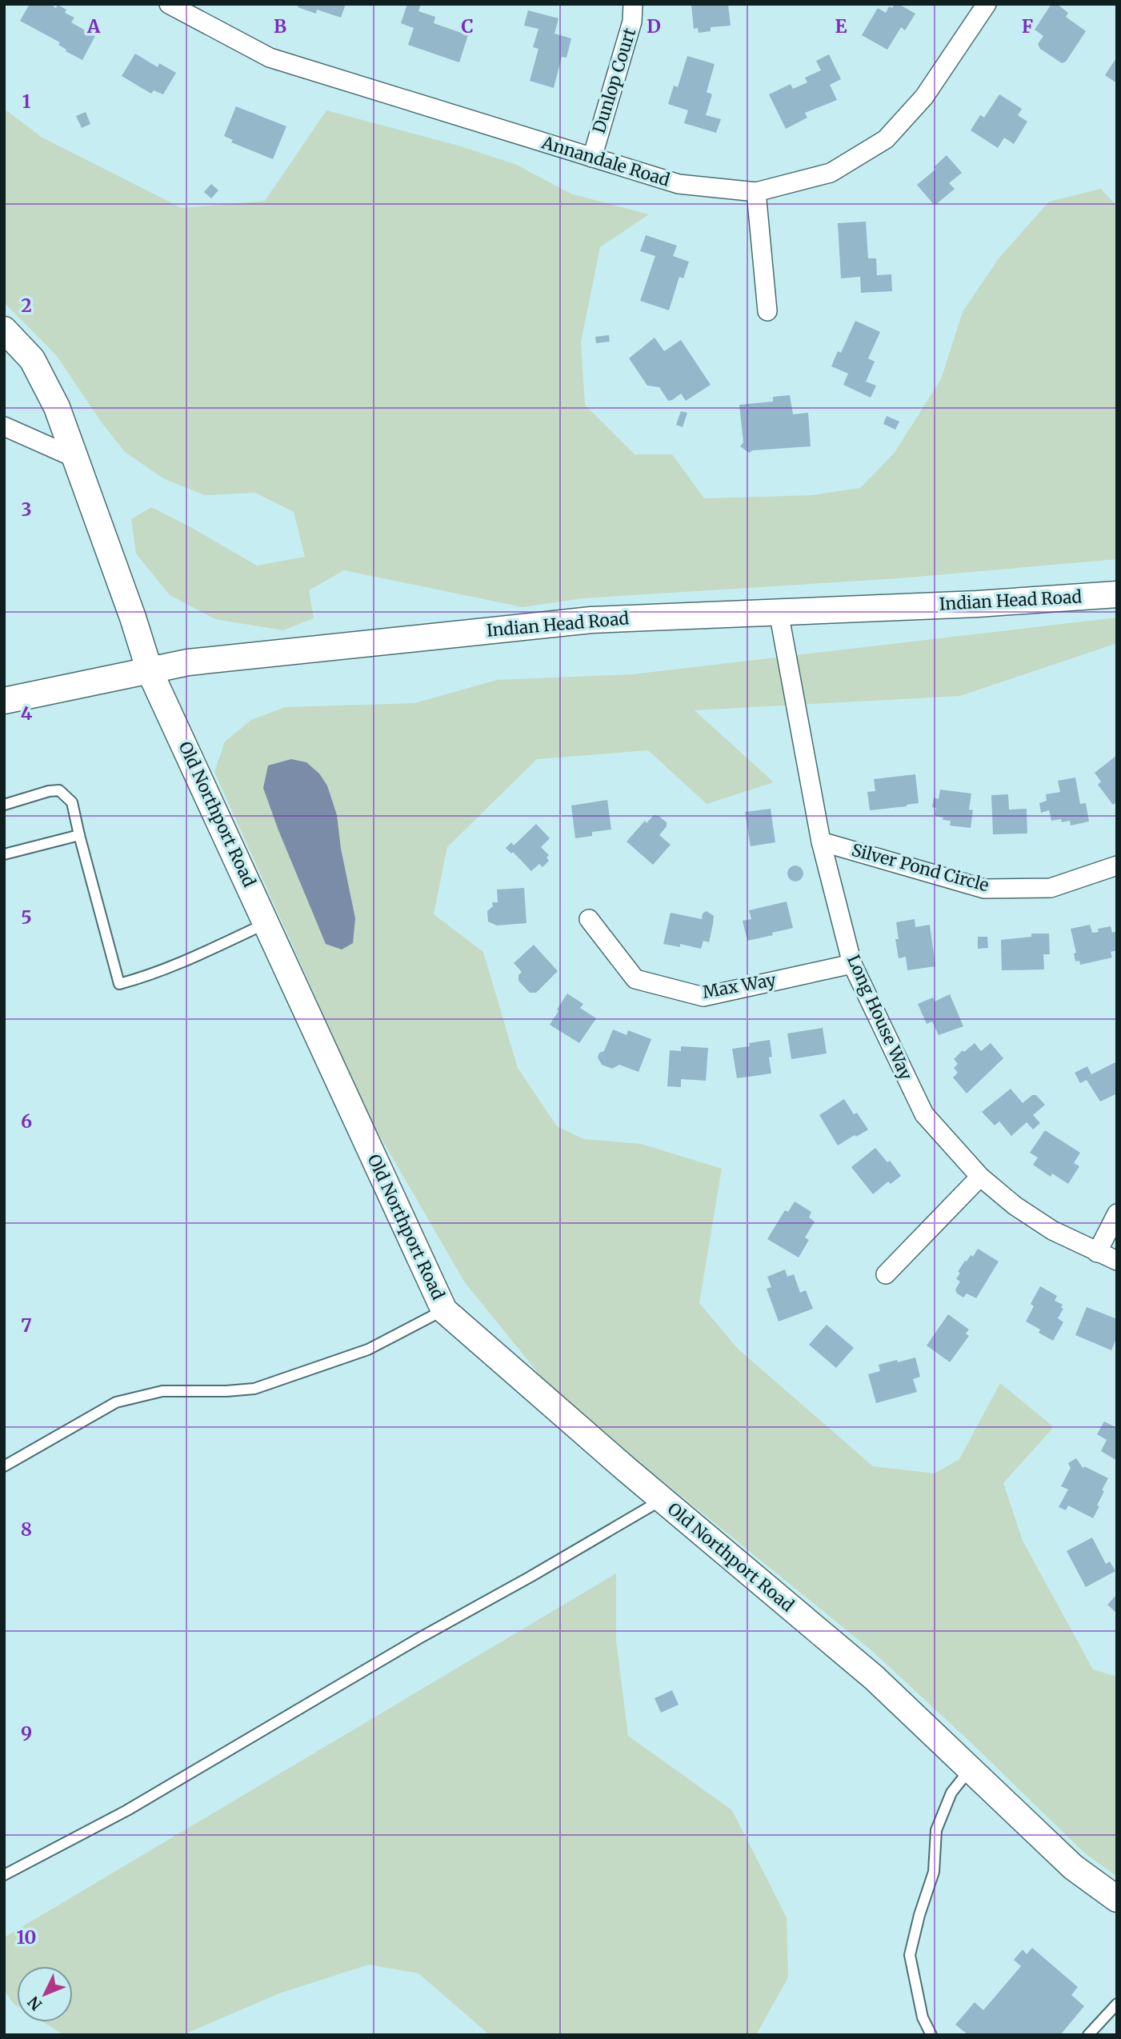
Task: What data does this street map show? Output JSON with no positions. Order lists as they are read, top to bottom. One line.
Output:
{"streets":{"main road":["Indian Head Road","Old Northport Road"],"street":["Dunlop Court","Annandale Road","Silver Pond Circle","Max Way","Long House Way"]},"crossings":[["Dunlop Court","Annandale Road"],["Indian Head Road","Old Northport Road"],["Indian Head Road","Long House Way"],["Silver Pond Circle","Long House Way"],["Max Way","Long House Way"]],"north":"bottom left","grid":{"columns":["A","B","C","D","E","F"],"rows":["1","2","3","4","5","6","7","8","9","10"]}}
